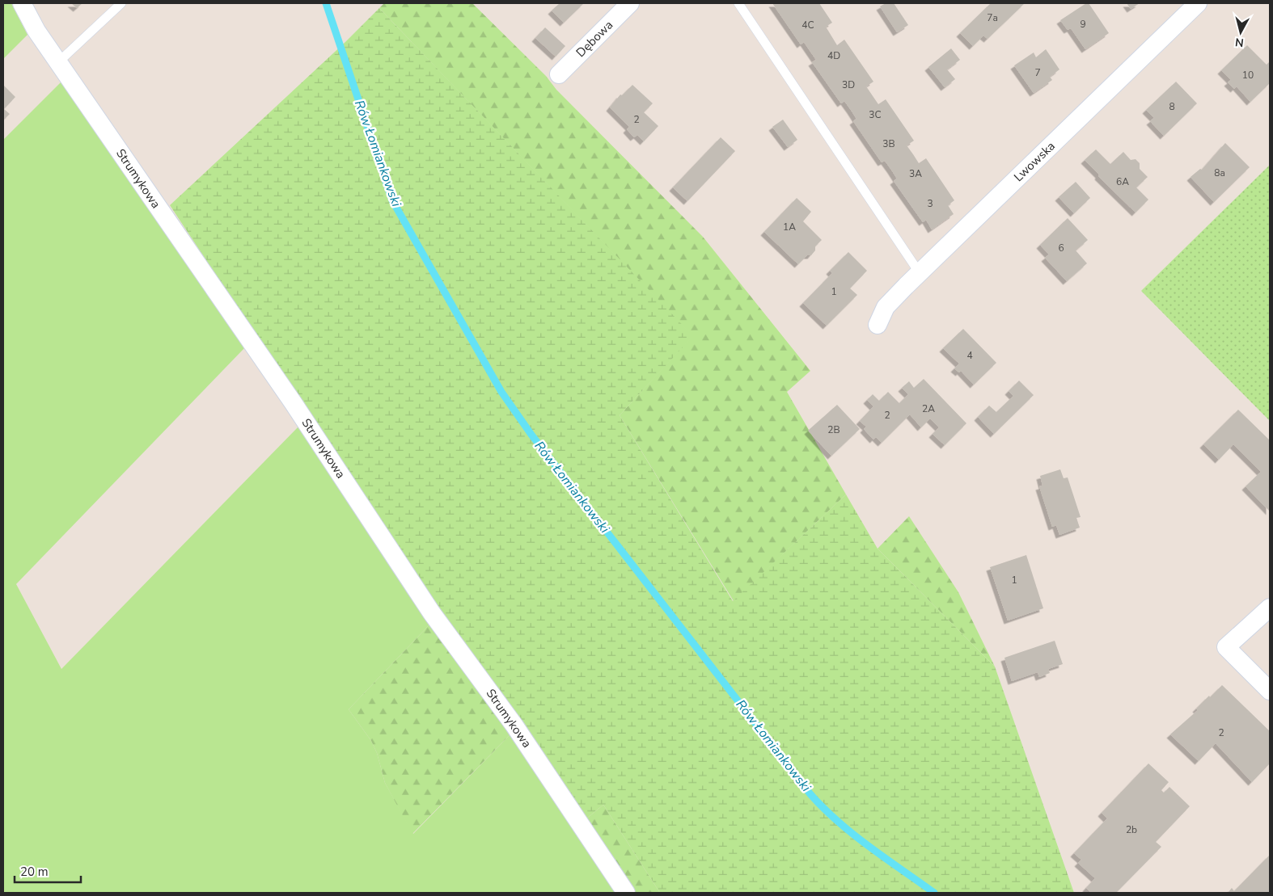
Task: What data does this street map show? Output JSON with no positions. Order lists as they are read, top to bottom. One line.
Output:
{"streets":{"street":["Dębowa","Lwowska","Strumykowa"]},"water":["Rów Łomiankowski"],"house_numbers":["7a","9","4C","4D","7","10","3D","8","3C","2","3B","8a","3A","6A","3","1A","6","1","4","2A","2","2B","1","2","2b"],"scale_bar":"20 m","north":"bottom"}
